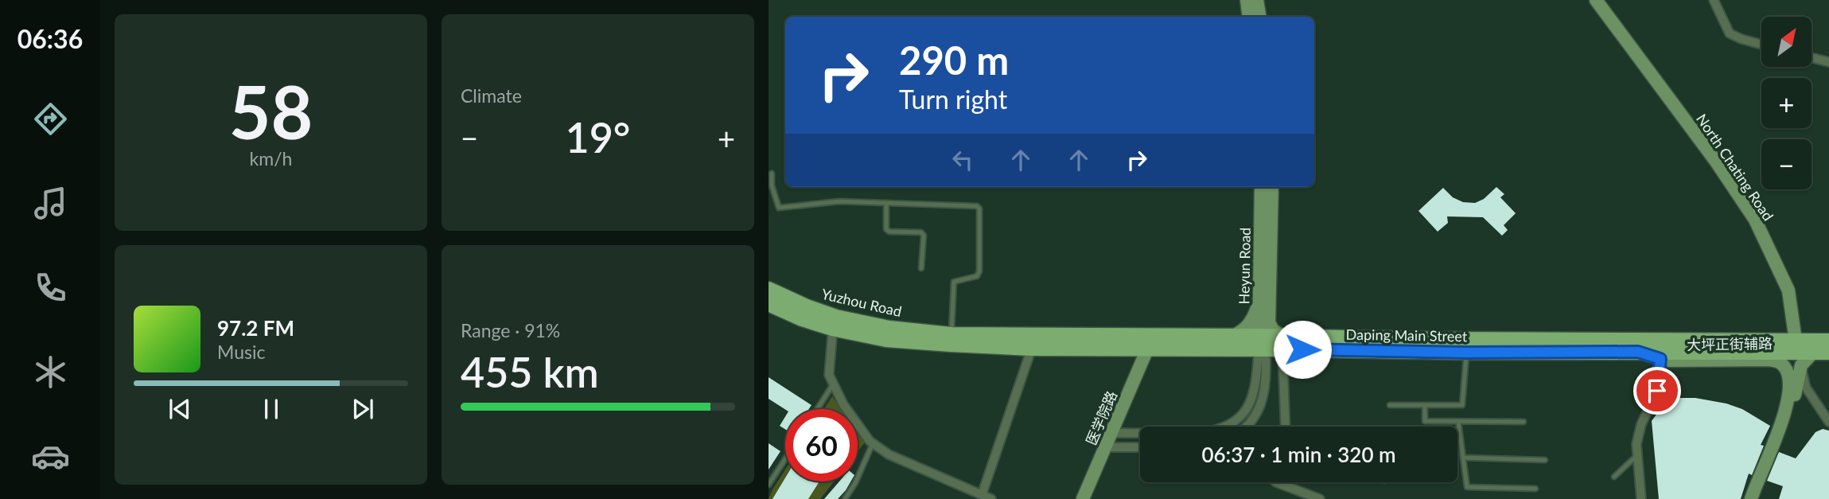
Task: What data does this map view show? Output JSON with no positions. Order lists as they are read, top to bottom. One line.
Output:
{"streets":{"main road":["Yuzhou Road","Daping Main Street"],"street":["North Chating Road","Heyun Road","大坪正街辅路","医学院路"]},"crossings":[["North Chating Road","Daping Main Street"],["Heyun Road","Daping Main Street"],["Yuzhou Road","Daping Main Street"],["Daping Main Street","大坪正街辅路"],["Daping Main Street","医学院路"]],"north":"top right","page":{"tabs":"06:36","tile":[["58","km/h"],"Climate",["Range · 91%","455 km"]],"map_buttons":["+","−"],"turn":["290 m","Turn right"],"heat":["−","19°","+"],"song":["97.2 FM","Music"],"limit":"60","trip":"06:37 · 1 min · 320 m"}}
